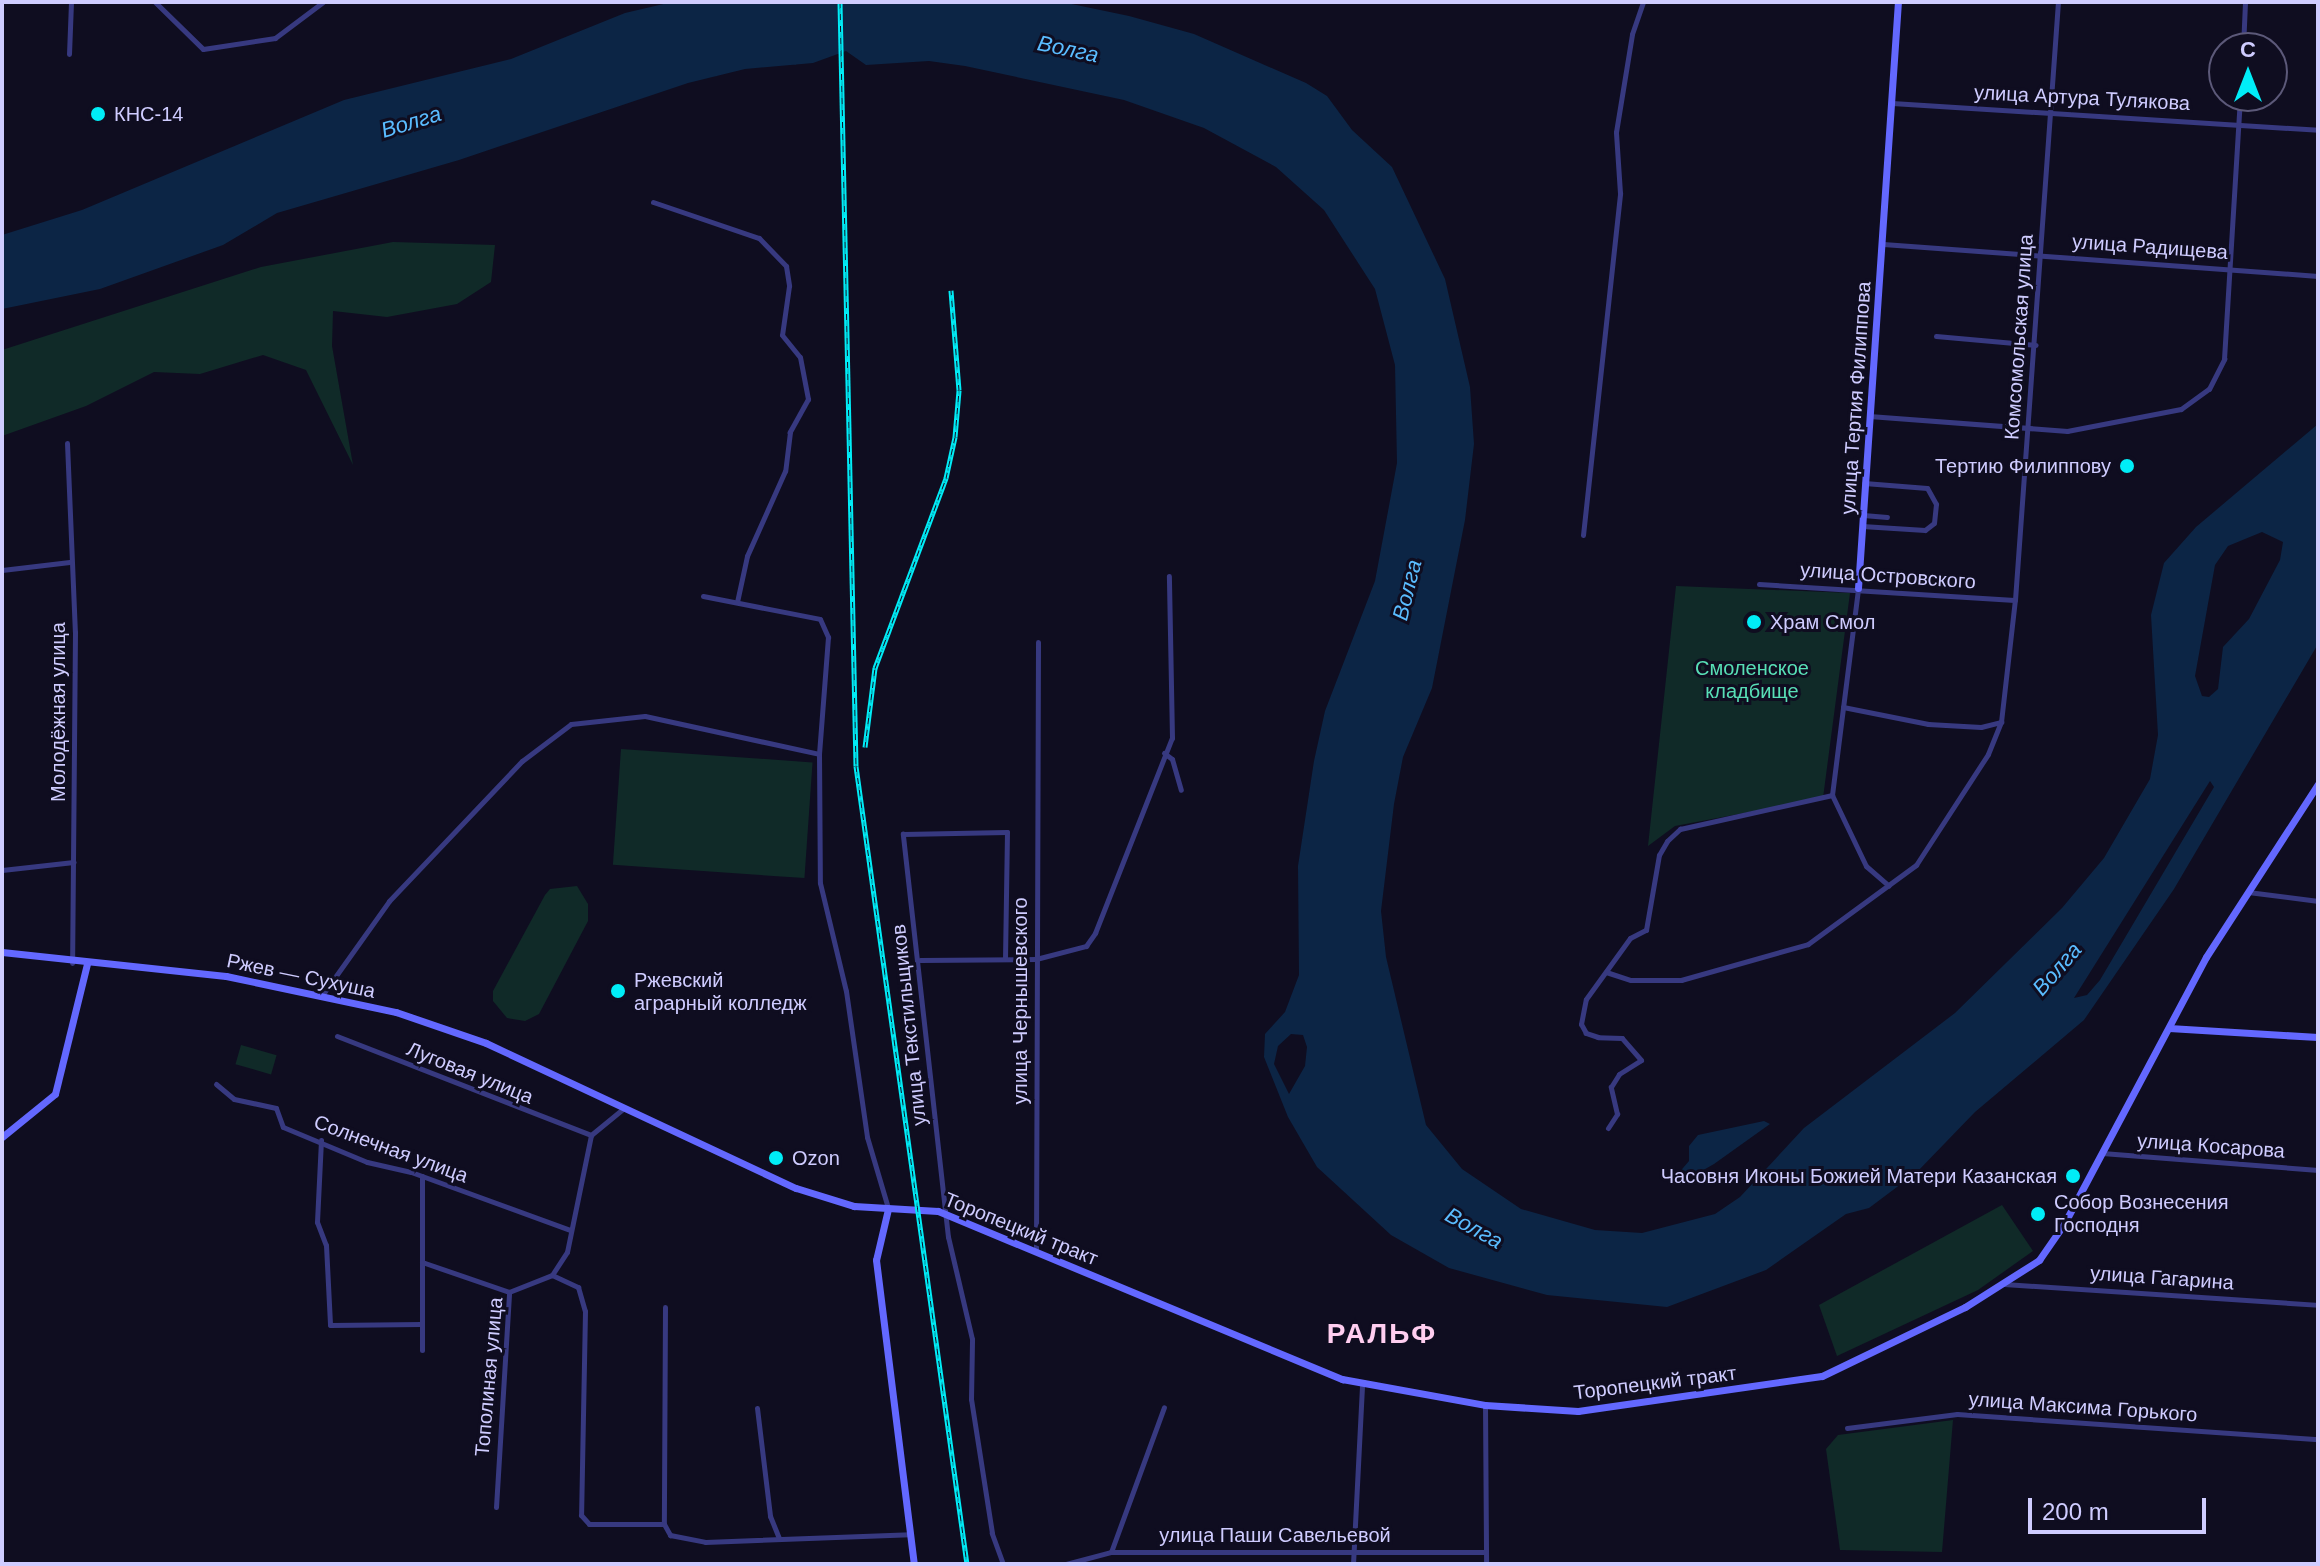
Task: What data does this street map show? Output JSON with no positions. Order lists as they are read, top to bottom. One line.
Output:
{"streets":{"main road":["улица Тертия Филиппова","Ржев — Сухуша","Торопецкий тракт"],"street":["улица Артура Тулякова","улица Радищева","Комсомольская улица","улица Островского","Молодёжная улица","улица Чернышевского","улица Текстильщиков","Луговая улица","улица Косарова","Солнечная улица","улица Гагарина","Тополиная улица","улица Максима Горького","улица Паши Савельевой"]},"crossings":[["улица Артура Тулякова","Комсомольская улица"],["улица Артура Тулякова","улица Тертия Филиппова"],["улица Радищева","Комсомольская улица"],["улица Радищева","улица Тертия Филиппова"],["Комсомольская улица","улица Островского"],["улица Тертия Филиппова","улица Островского"],["Молодёжная улица","Ржев — Сухуша"],["улица Чернышевского","Торопецкий тракт"],["улица Текстильщиков","Торопецкий тракт"],["улица Косарова","Торопецкий тракт"],["Торопецкий тракт","улица Гагарина"]],"districts":["РАЛЬФ"],"water":["Волга"],"parks":["Смоленское кладбище"],"places":["КНС-14","Тертию Филиппову","Храм Смол","Ржевский аграрный колледж","Ozon","Часовня Иконы Божией Матери Казанская","Собор Вознесения Господня"],"scale_bar":"200 m","north":"top"}
